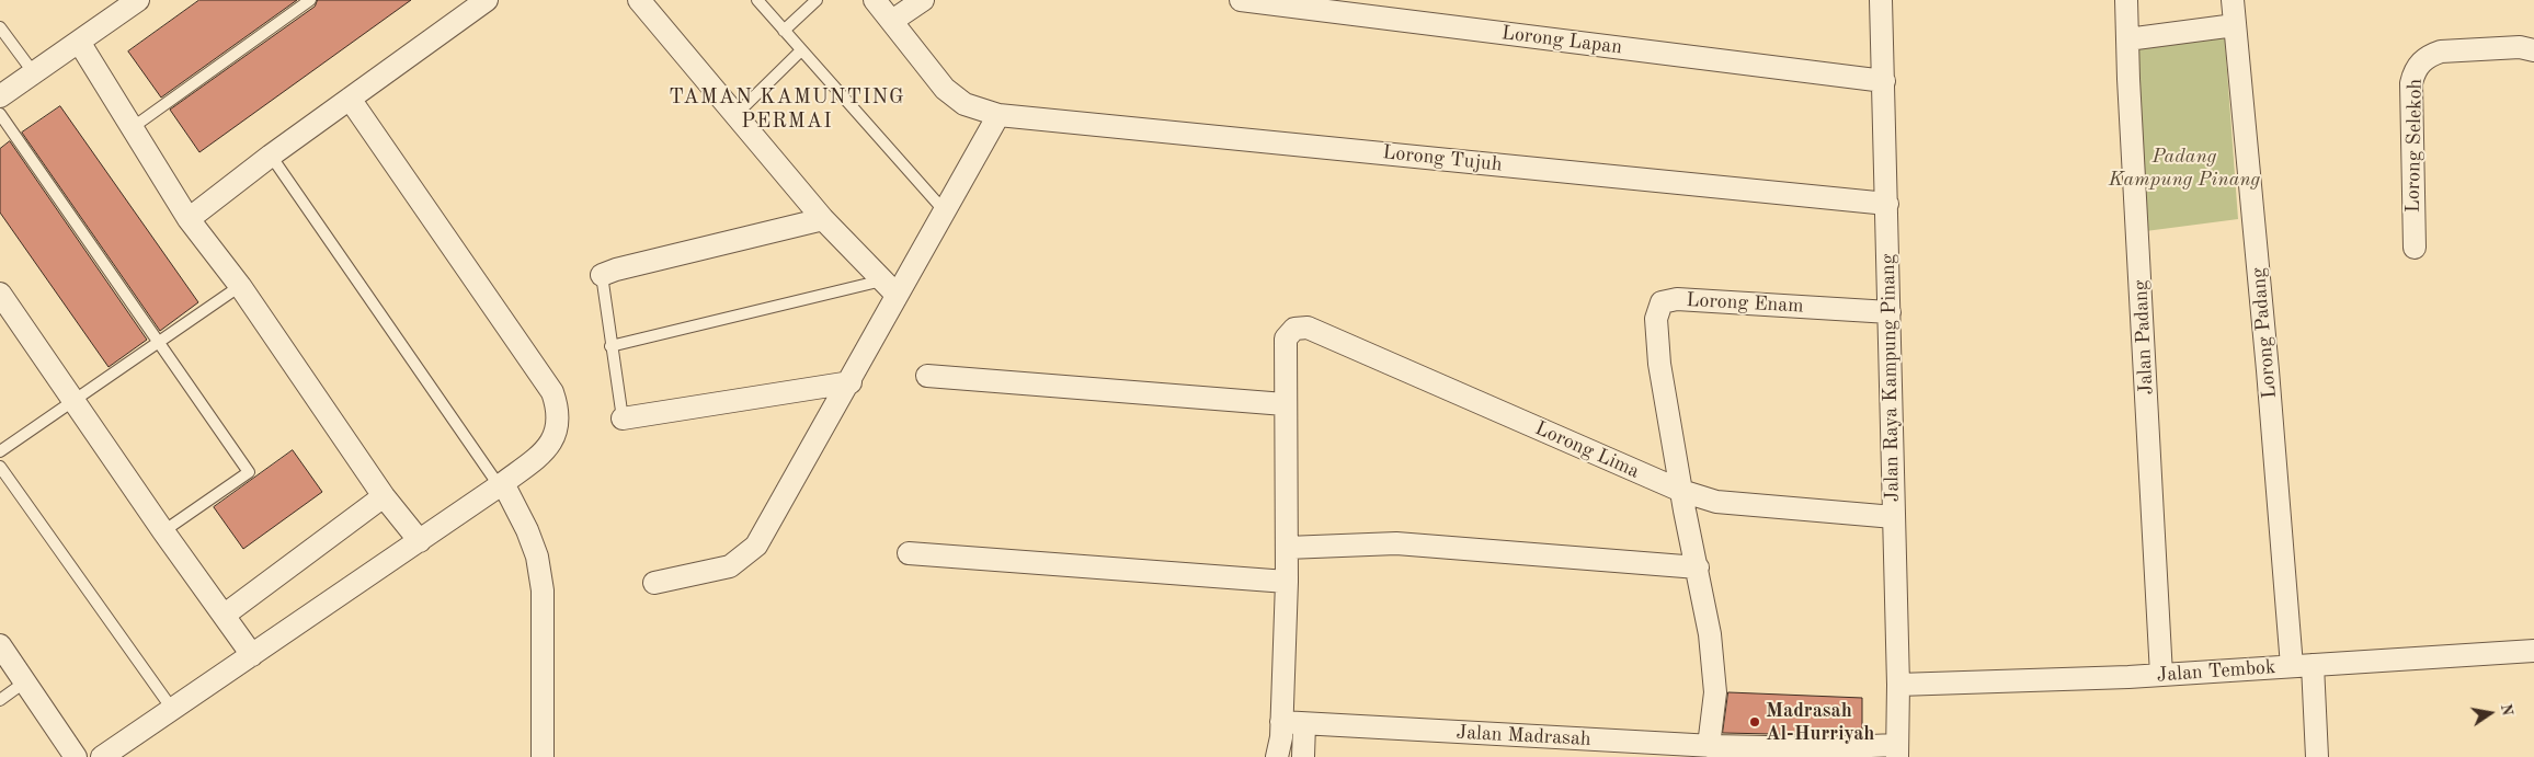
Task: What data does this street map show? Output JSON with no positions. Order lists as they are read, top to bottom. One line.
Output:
{"streets":{"street":["Lorong Lapan","Lorong Selekoh","Lorong Tujuh","Lorong Enam","Lorong Padang","Jalan Padang","Jalan Raya Kampung Pinang","Lorong Lima","Jalan Tembok","Jalan Madrasah"]},"crossings":[["Lorong Lapan","Jalan Raya Kampung Pinang"],["Lorong Tujuh","Jalan Raya Kampung Pinang"],["Lorong Enam","Jalan Raya Kampung Pinang"],["Lorong Enam","Lorong Lima"],["Lorong Padang","Jalan Tembok"],["Jalan Padang","Jalan Tembok"],["Jalan Raya Kampung Pinang","Lorong Lima"],["Jalan Raya Kampung Pinang","Jalan Tembok"],["Jalan Raya Kampung Pinang","Jalan Madrasah"]],"districts":["TAMAN KAMUNTING PERMAI"],"parks":["Padang Kampung Pinang"],"places":["Madrasah Al-Hurriyah"],"north":"right"}
